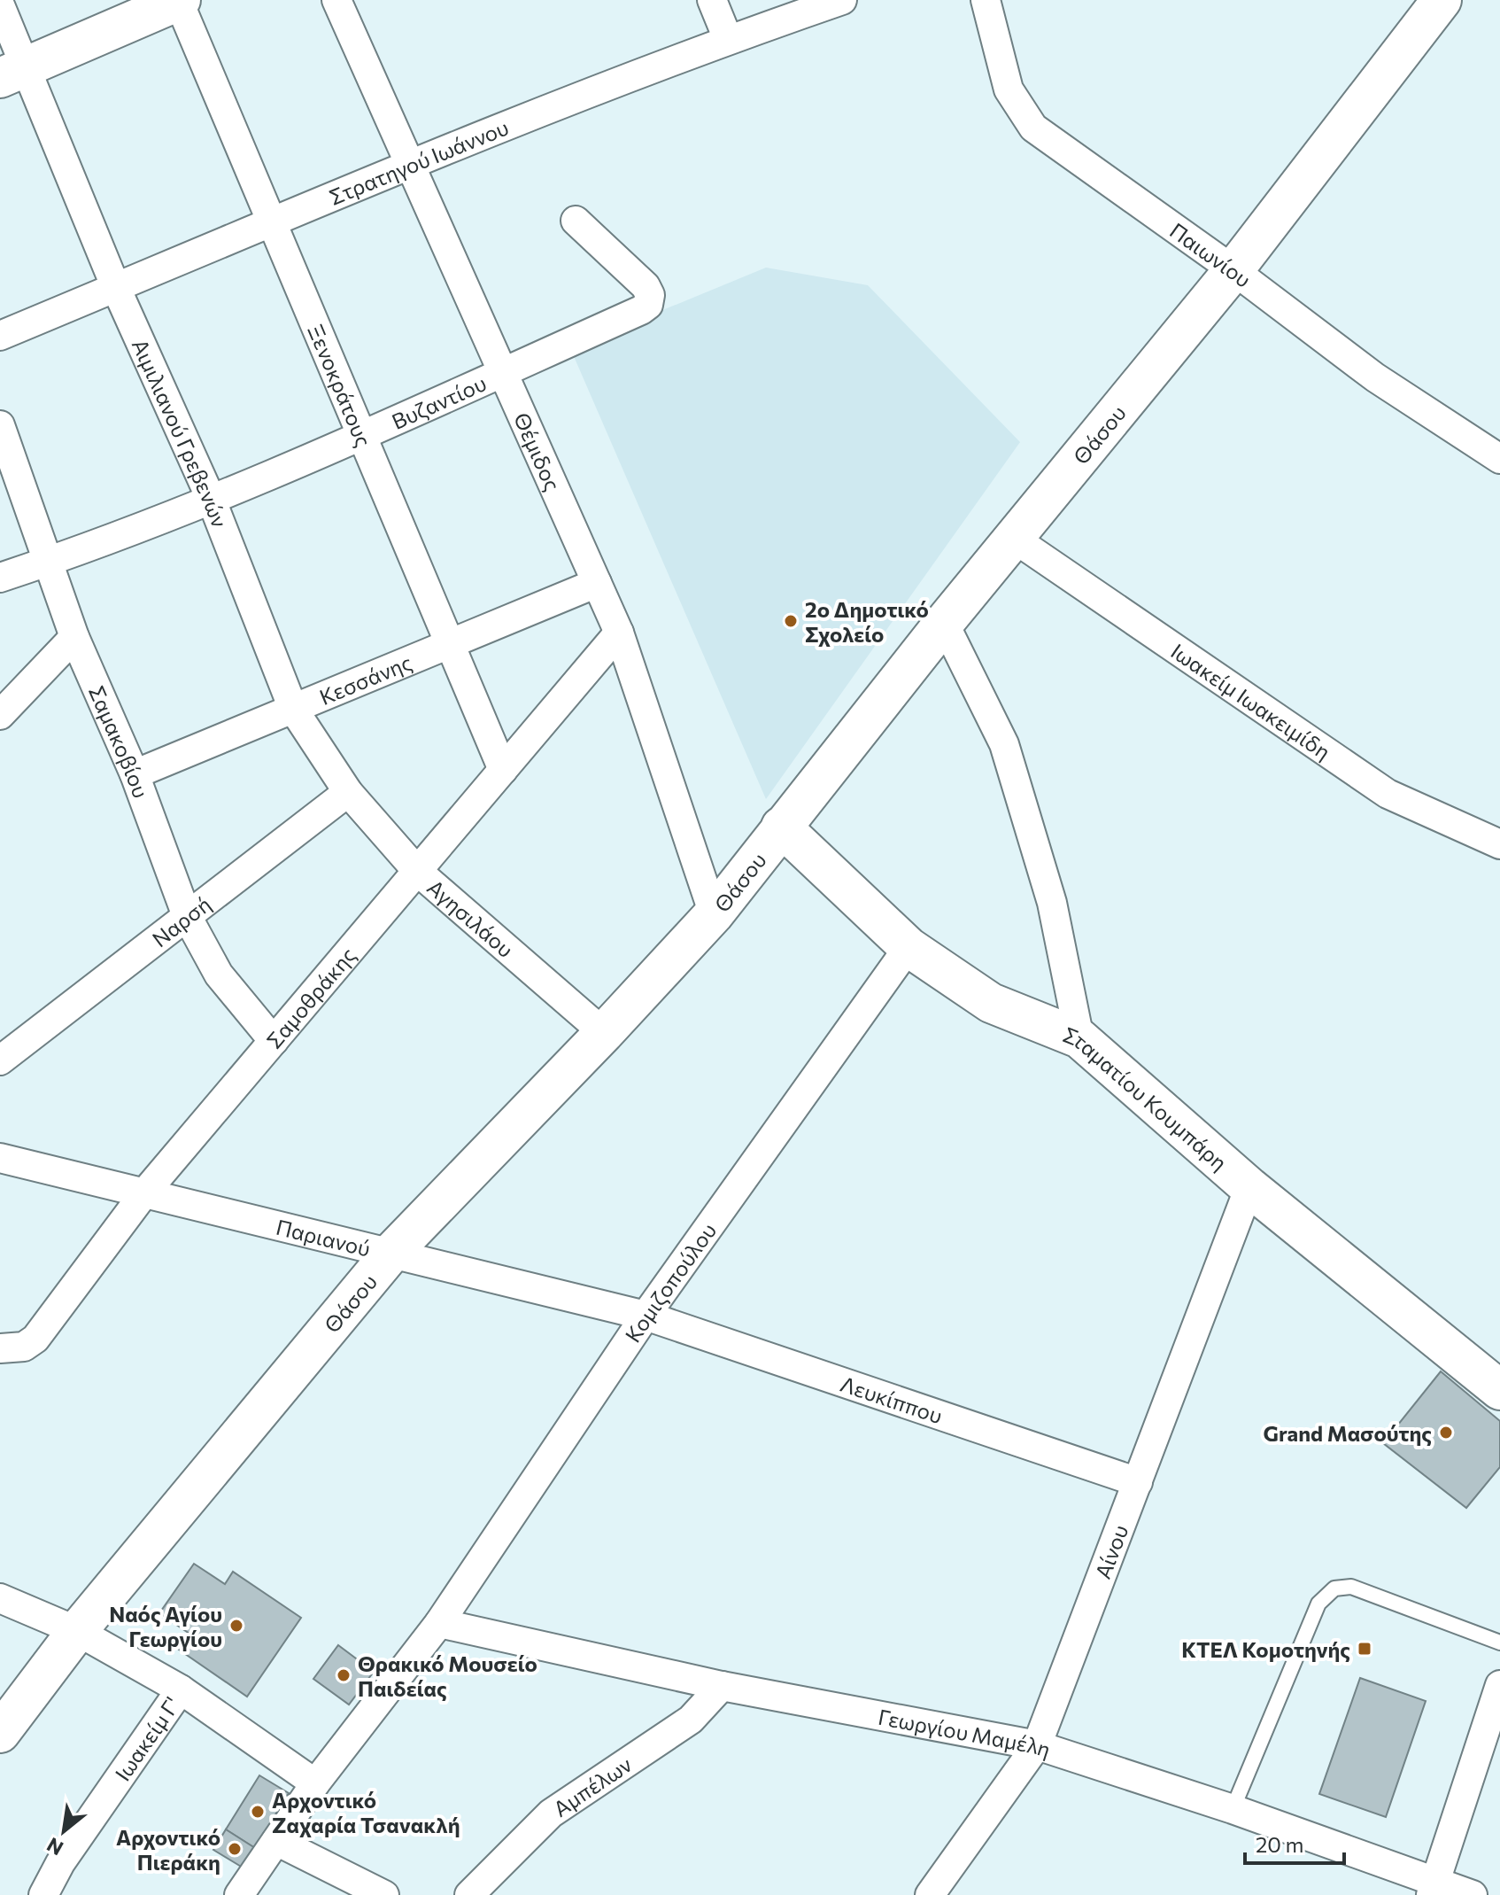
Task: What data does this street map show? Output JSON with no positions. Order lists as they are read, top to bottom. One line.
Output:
{"streets":{"street":["Στρατηγού Ιωάννου","Παιωνίου","Ξενοκράτους","Βυζαντίου","Αιμιλιανού Γρεβενών","Θάσου","Θέμιδος","Κεσσάνης","Ιωακείμ Ιωακειμίδη","Σαμακοβίου","Αγησιλάου","Ναρσή","Σαμοθράκης","Σταματίου Κουμπάρη","Παριανού","Κομιζοπούλου","Λευκίππου","Αίνου","Γεωργίου Μαμέλη","Ιωακείμ Γ'","Αμπέλων"]},"crossings":[["Στρατηγού Ιωάννου","Ξενοκράτους"],["Στρατηγού Ιωάννου","Αιμιλιανού Γρεβενών"],["Στρατηγού Ιωάννου","Θέμιδος"],["Παιωνίου","Θάσου"],["Ξενοκράτους","Βυζαντίου"],["Ξενοκράτους","Κεσσάνης"],["Ξενοκράτους","Σαμοθράκης"],["Βυζαντίου","Αιμιλιανού Γρεβενών"],["Βυζαντίου","Θέμιδος"],["Βυζαντίου","Σαμακοβίου"],["Αιμιλιανού Γρεβενών","Κεσσάνης"],["Αιμιλιανού Γρεβενών","Αγησιλάου"],["Αιμιλιανού Γρεβενών","Ναρσή"],["Θάσου","Θέμιδος"],["Θάσου","Ιωακείμ Ιωακειμίδη"],["Θάσου","Αγησιλάου"],["Θάσου","Σταματίου Κουμπάρη"],["Θάσου","Παριανού"],["Θέμιδος","Κεσσάνης"],["Θέμιδος","Σαμοθράκης"],["Κεσσάνης","Σαμακοβίου"],["Σαμακοβίου","Ναρσή"],["Σαμακοβίου","Σαμοθράκης"],["Αγησιλάου","Ναρσή"],["Αγησιλάου","Σαμοθράκης"],["Σαμοθράκης","Παριανού"],["Σταματίου Κουμπάρη","Κομιζοπούλου"],["Σταματίου Κουμπάρη","Αίνου"],["Παριανού","Κομιζοπούλου"],["Παριανού","Λευκίππου"],["Κομιζοπούλου","Λευκίππου"],["Κομιζοπούλου","Γεωργίου Μαμέλη"],["Λευκίππου","Αίνου"],["Αίνου","Γεωργίου Μαμέλη"],["Γεωργίου Μαμέλη","Αμπέλων"]],"places":{"other":["2ο Δημοτικό Σχολείο","Grand Μασούτης","Ναός Αγίου Γεωργίου","Θρακικό Μουσείο Παιδείας","Αρχοντικό Ζαχαρία Τσανακλή","Αρχοντικό Πιεράκη"],"transit":["ΚΤΕΛ Κομοτηνής"]},"scale_bar":"20 m","north":"bottom left"}
